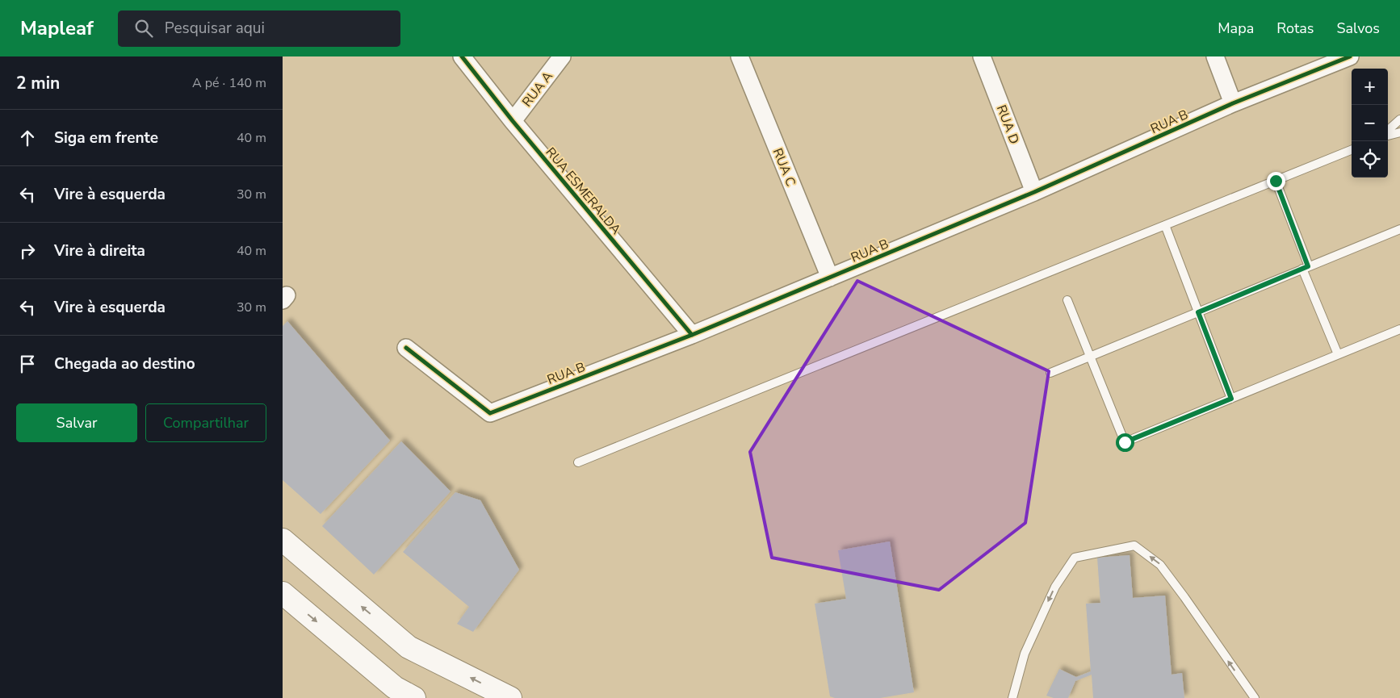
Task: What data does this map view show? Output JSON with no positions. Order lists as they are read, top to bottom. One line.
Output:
{"streets":{"street":["RUA A","RUA B","RUA D","RUA C","RUA ESMERALDA"]},"crossings":[["RUA A","RUA ESMERALDA"],["RUA B","RUA D"],["RUA B","RUA C"],["RUA B","RUA ESMERALDA"]],"page":{"header":"Mapleaf","search":"Pesquisar aqui","nav":["Mapa","Rotas","Salvos"],"heading":["2 min","A pé · 140 m"],"map_buttons":["+","−"],"list":[["Siga em frente","40 m"],["Vire à esquerda","30 m"],["Vire à direita","40 m"],["Vire à esquerda","30 m"],"Chegada ao destino"],"buttons":["Salvar","Compartilhar"]}}
